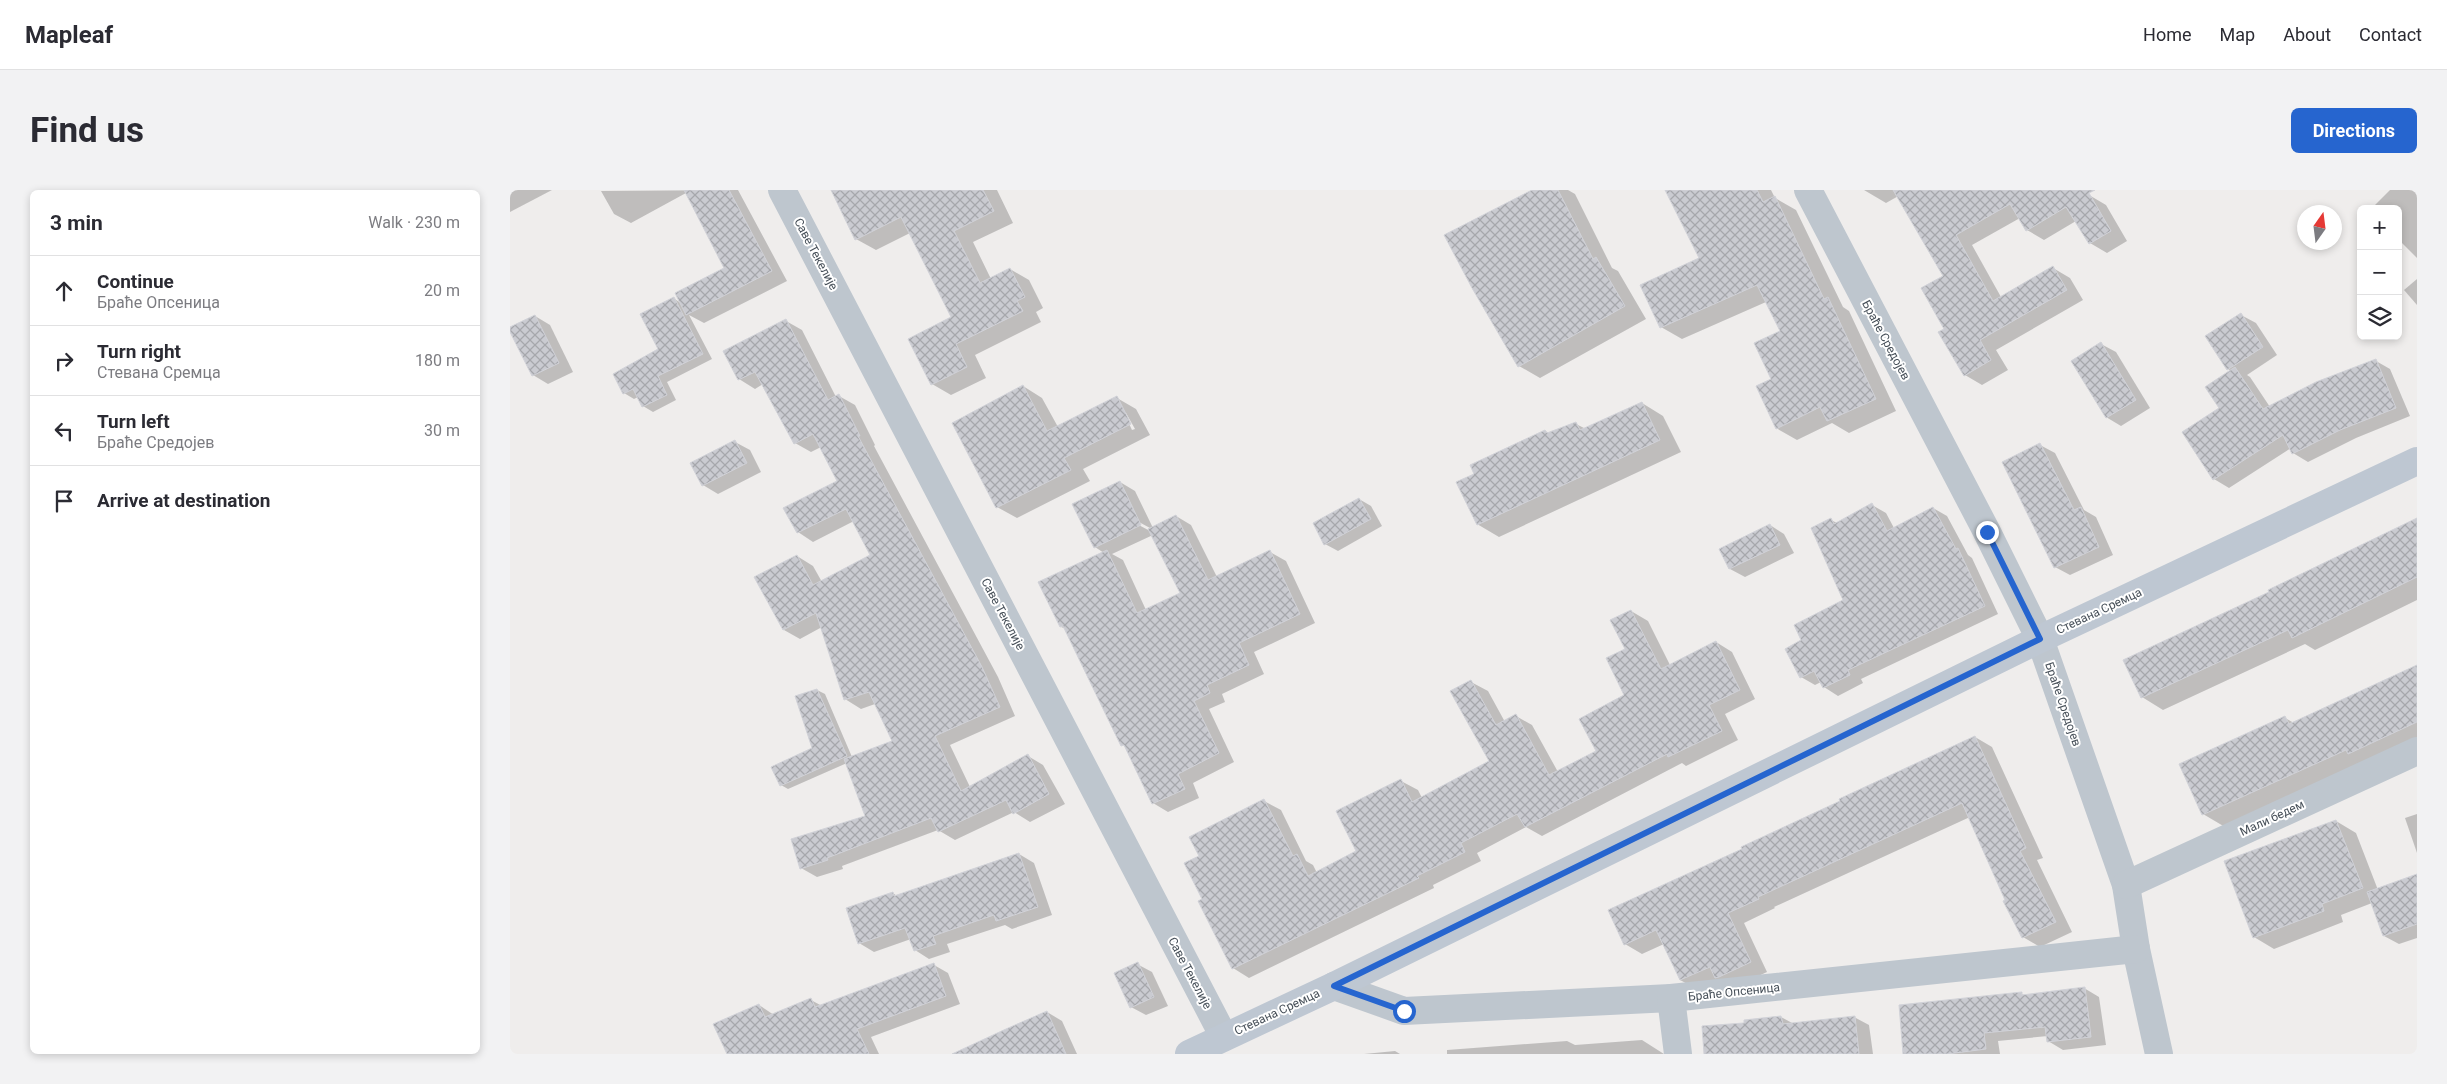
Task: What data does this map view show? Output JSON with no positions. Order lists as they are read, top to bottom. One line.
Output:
{"streets":{"street":["Саве Текелије","Браће Средојев","Стевана Сремца","Мали бедем","Браће Опсеница"]},"crossings":[["Саве Текелије","Стевана Сремца"],["Браће Средојев","Стевана Сремца"],["Браће Средојев","Мали бедем"],["Браће Средојев","Браће Опсеница"],["Стевана Сремца","Браће Опсеница"]],"north":"top","page":{"header":"Mapleaf","nav":["Home","Map","About","Contact"],"buttons":"Directions","title":"Find us","heading":["3 min","Walk · 230 m"],"map_buttons":["+","−"],"list":[["Continue","Браће Опсеница","20 m"],["Turn right","Стевана Сремца","180 m"],["Turn left","Браће Средојев","30 m"],"Arrive at destination"]}}
